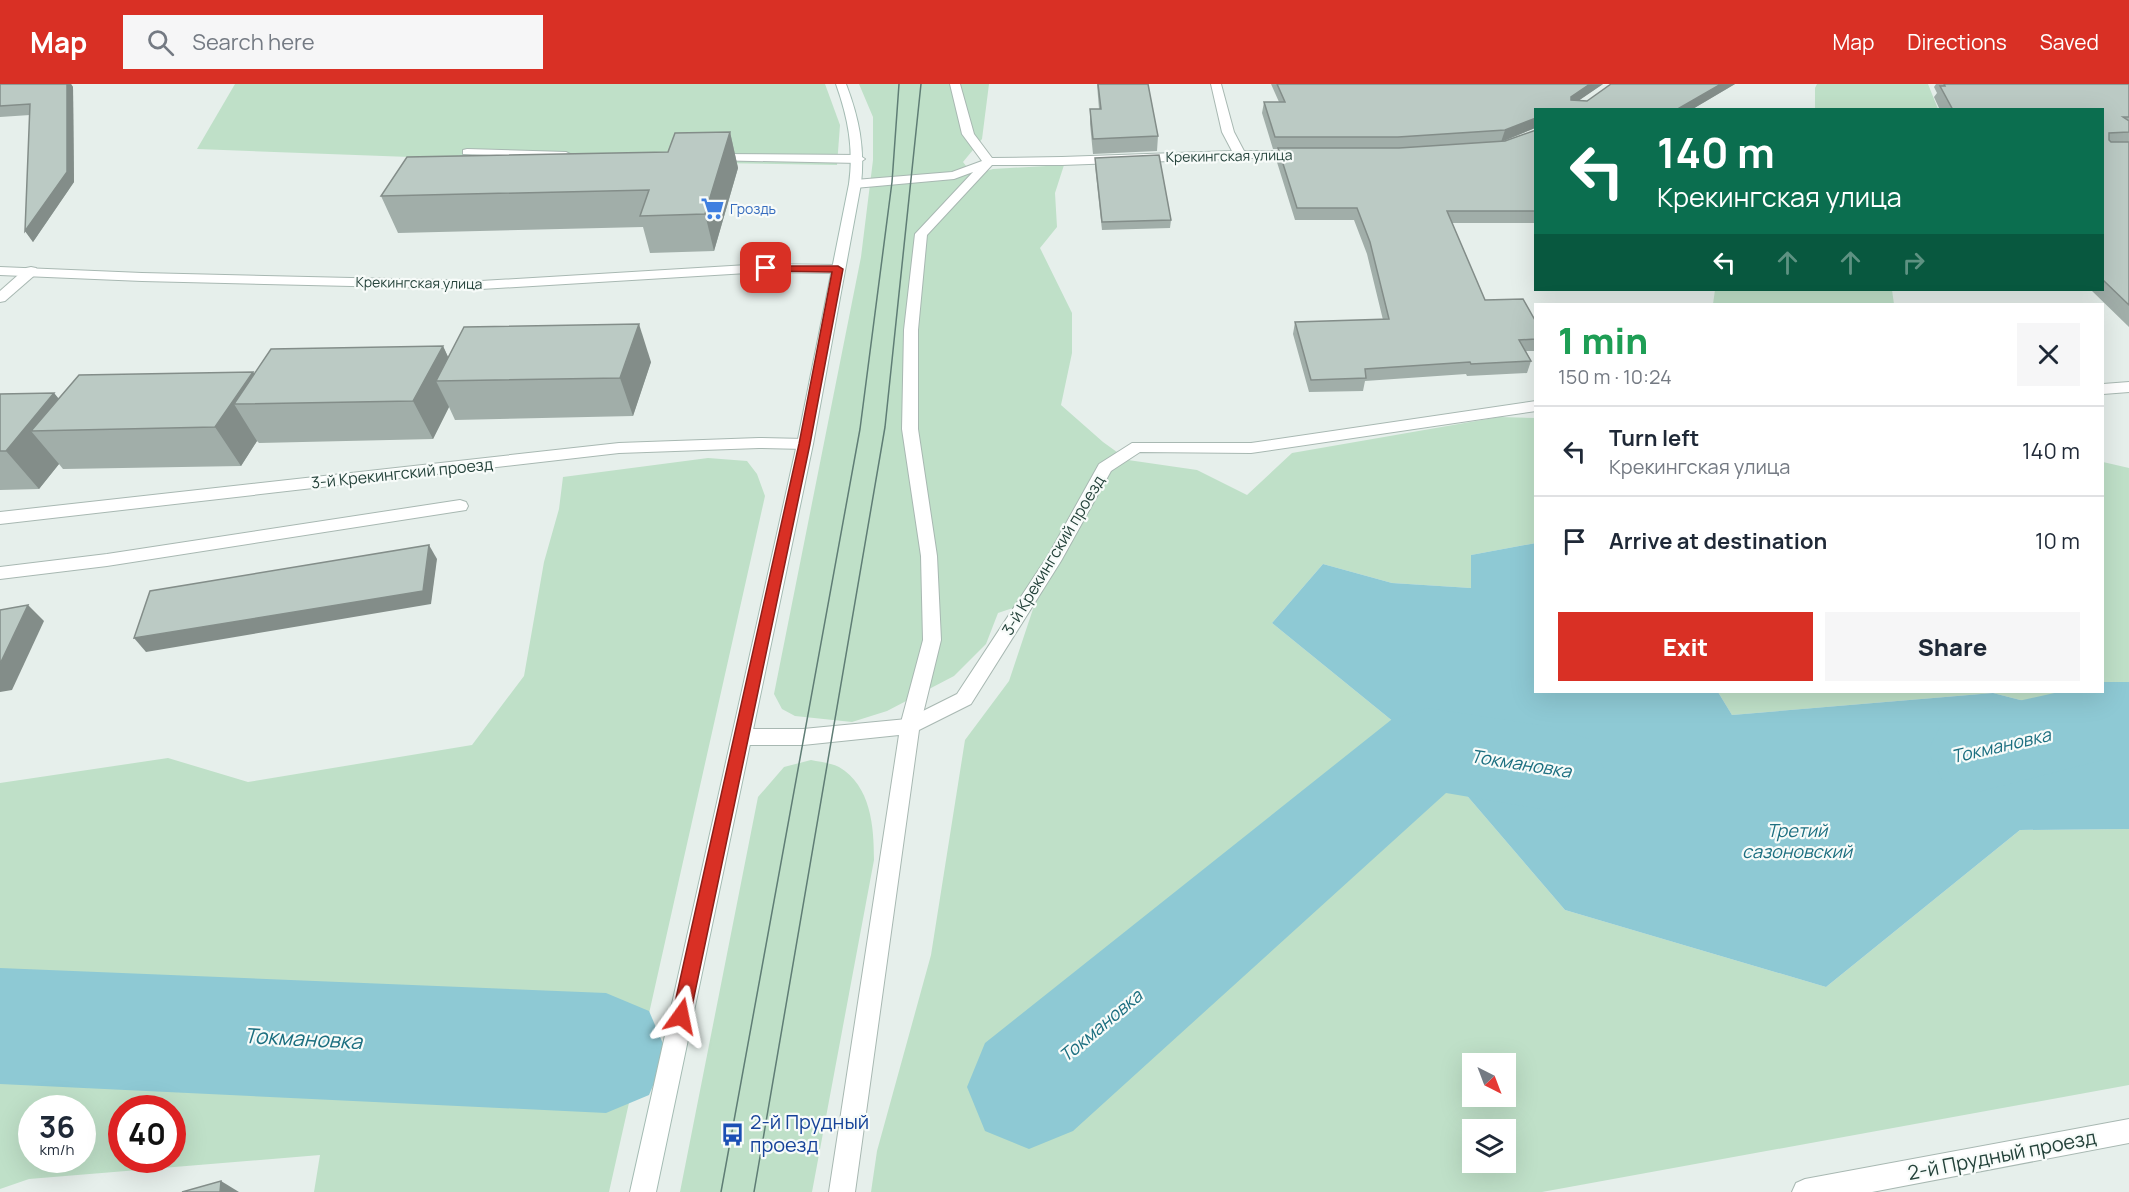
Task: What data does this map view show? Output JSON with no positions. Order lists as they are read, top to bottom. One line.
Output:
{"streets":{"street":["Крекингская улица","3-й Крекингский проезд","2-й Прудный проезд"]},"water":["Токмановка","Третий сазоновский"],"places":{"supermarket":["Гроздь"],"bus stop":["2-й Прудный проезд"]},"north":"bottom right","page":{"header":"Map","search":"Search here","nav":["Map","Directions","Saved"],"turn":["140 m","Крекингская улица"],"heading":["1 min","150 m · 10:24"],"list":[{"name":"Turn left","note":"Крекингская улица","value":"140 m"},{"name":"Arrive at destination","value":"10 m"}],"buttons":["Exit","Share"],"speed":"36 km/h","limit":"40"}}
